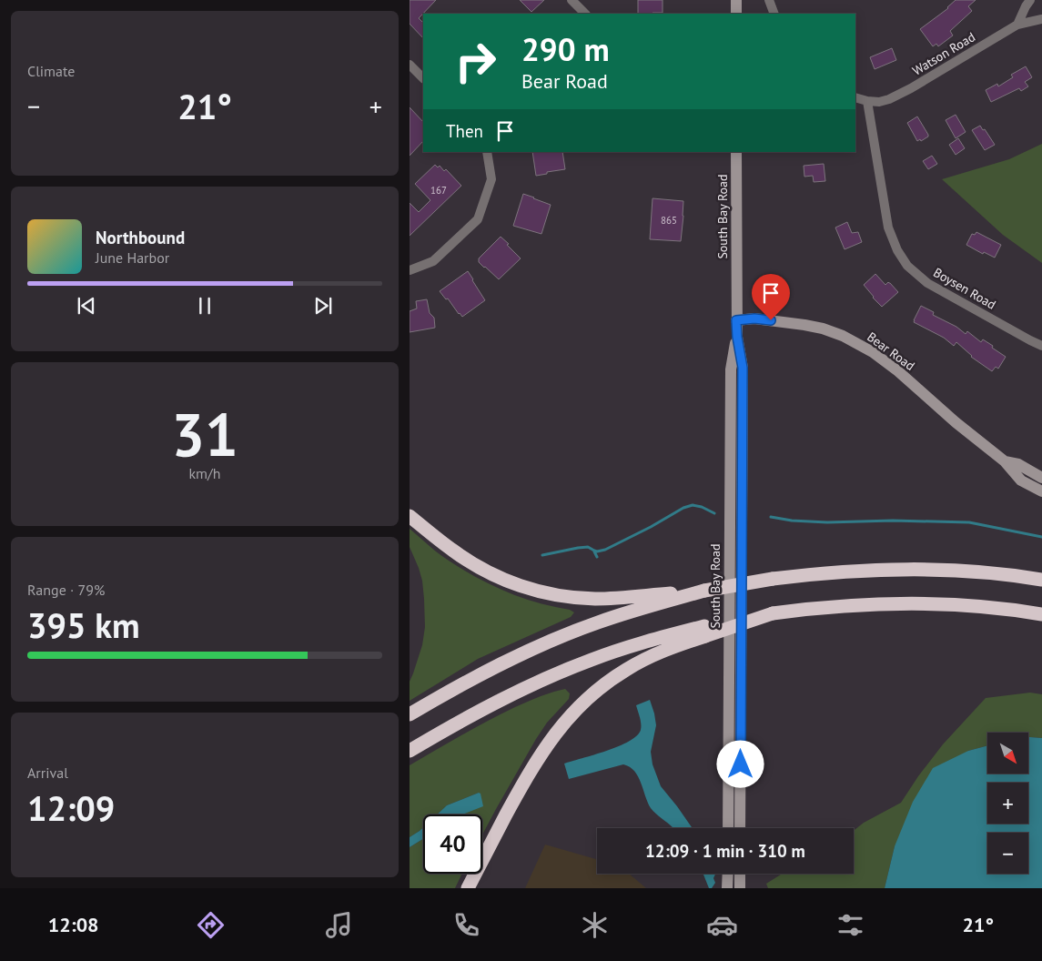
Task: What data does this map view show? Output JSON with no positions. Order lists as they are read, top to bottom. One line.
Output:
{"streets":{"street":["Watson Road","South Bay Road","Boysen Road","Bear Road"]},"crossings":[["Watson Road","Boysen Road"],["South Bay Road","Bear Road"]],"house_numbers":["167","865"],"north":"bottom right","page":{"tile":["Climate",["31","km/h"],["Range · 79%","395 km"],["Arrival","12:09"]],"turn":["290 m","Bear Road"],"heat":["−","21°","+"],"then":"Then","song":["Northbound","June Harbor"],"map_buttons":["+","−"],"limit":"40","trip":"12:09 · 1 min · 310 m","tabs":["12:08","21°"]}}
